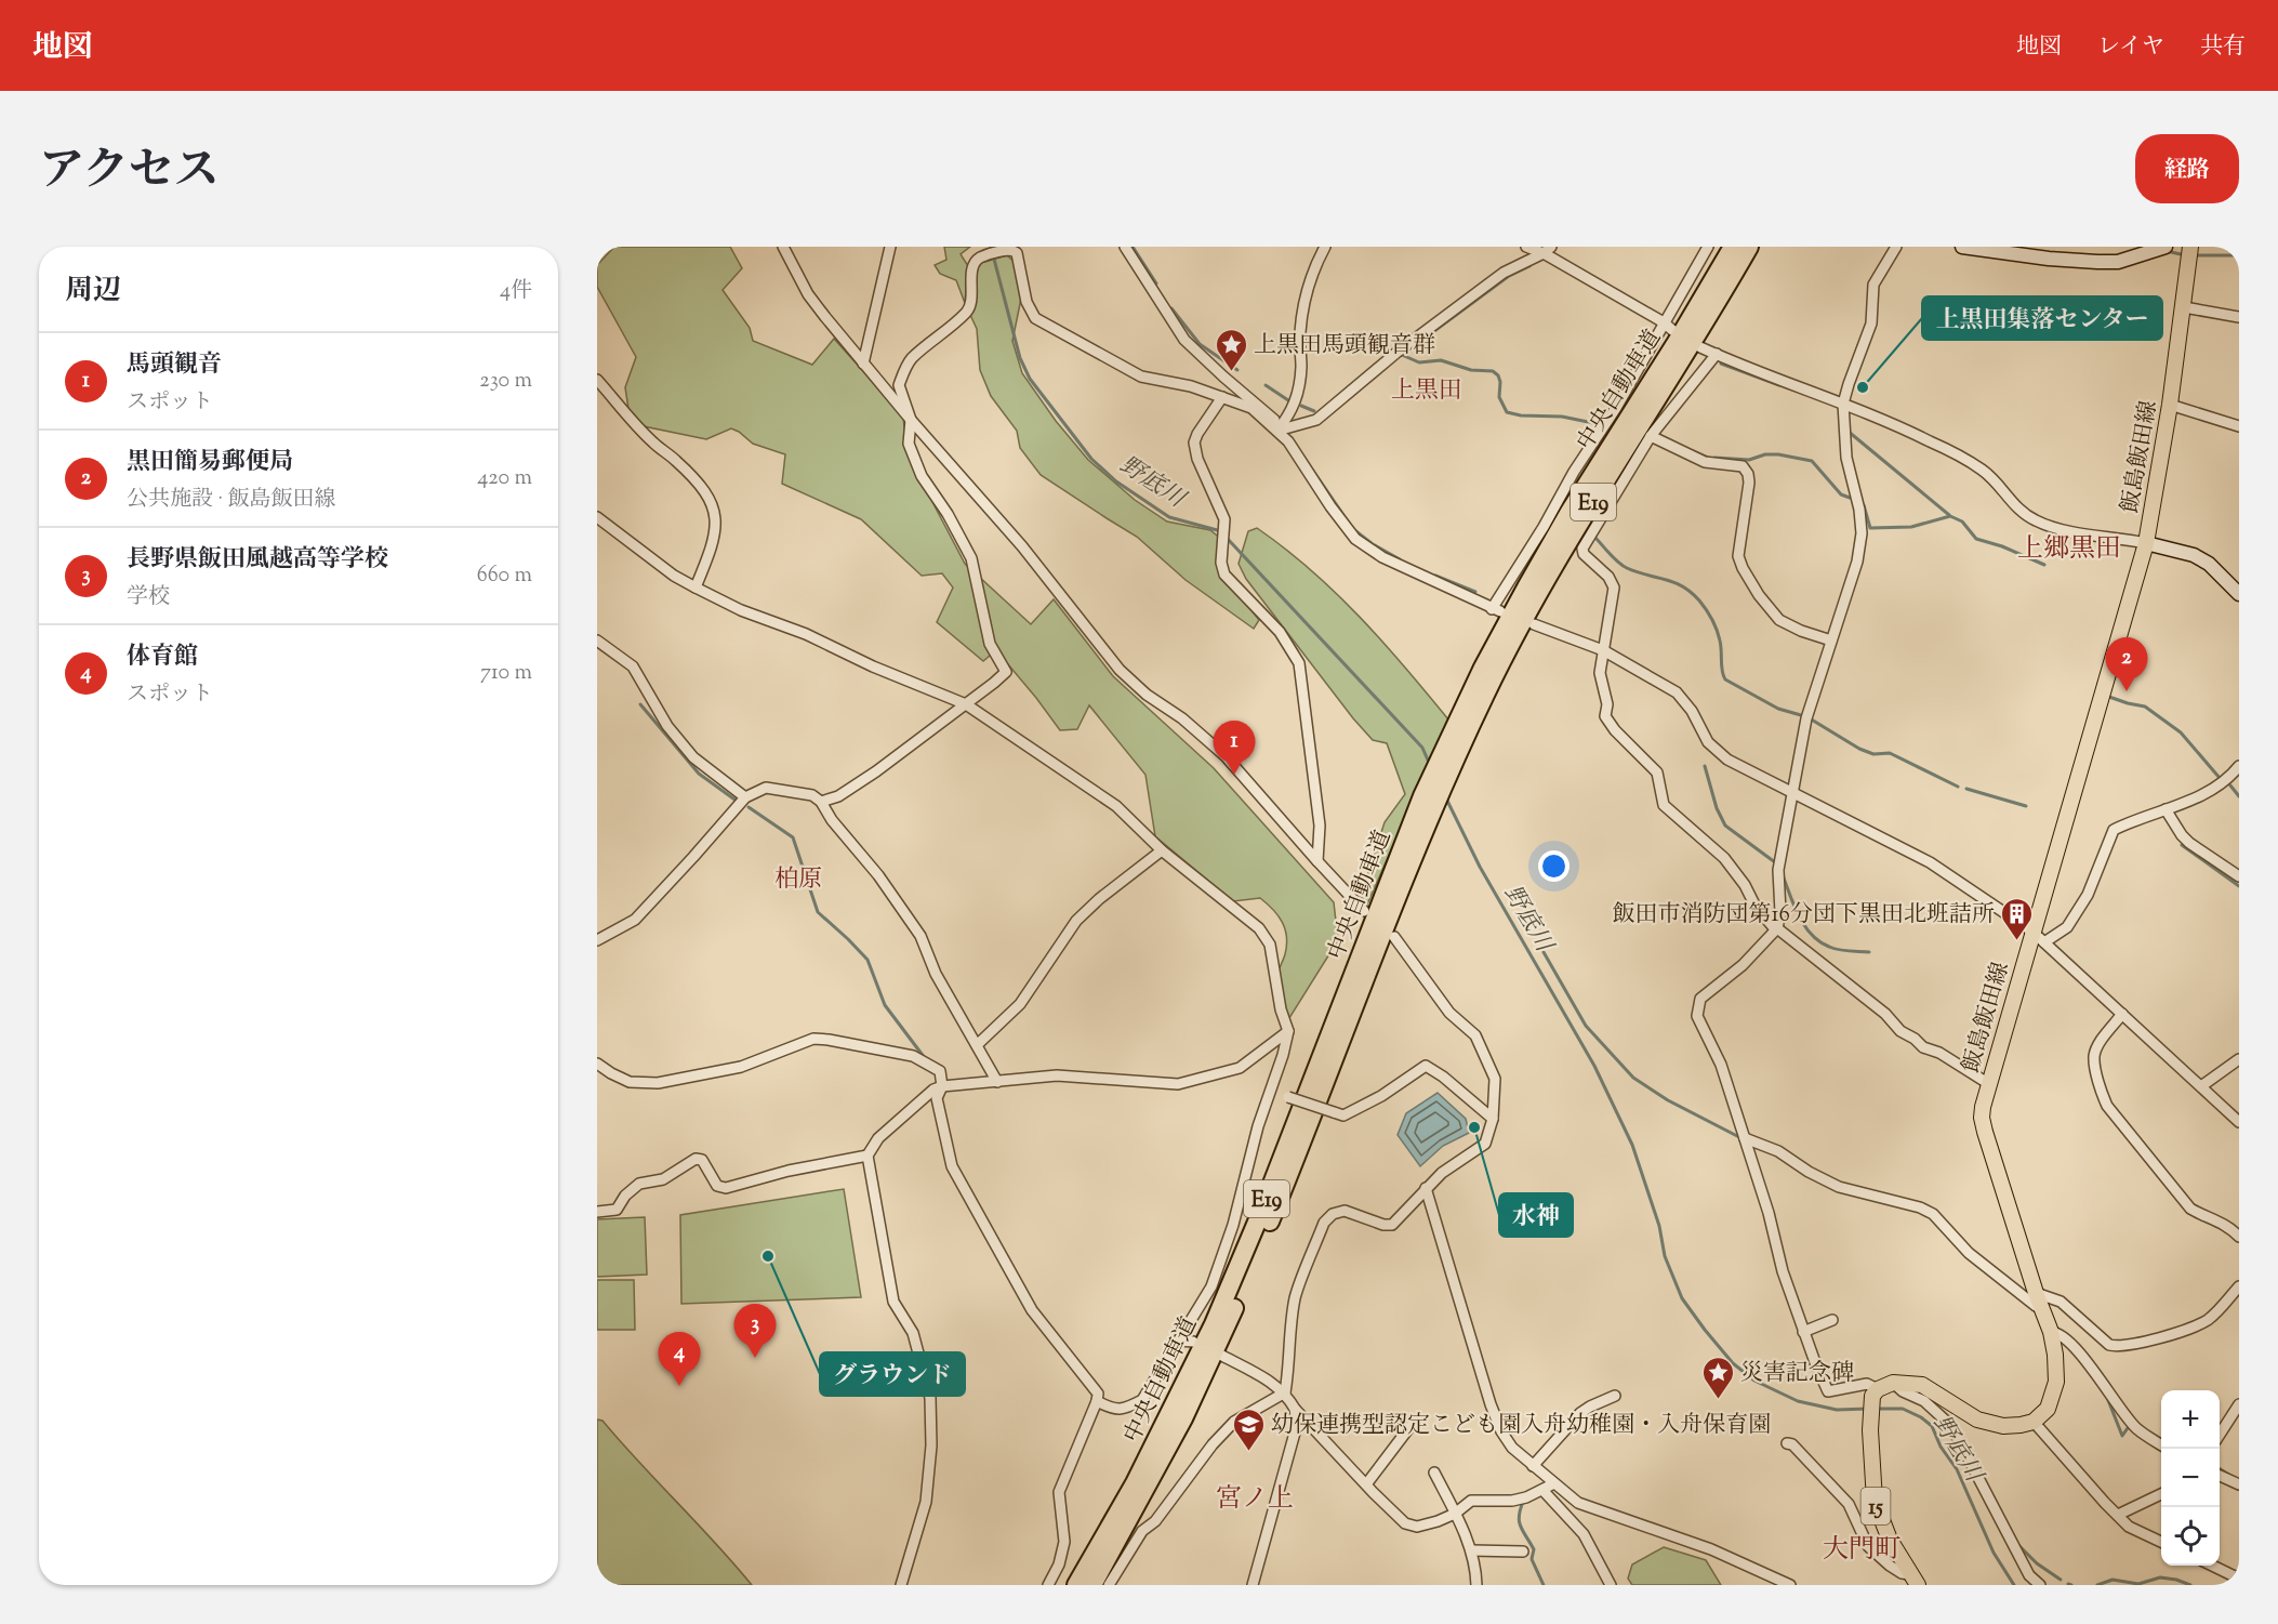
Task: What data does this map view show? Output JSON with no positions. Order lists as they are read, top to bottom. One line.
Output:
{"streets":{"highway":["中央自動車道","E19"],"main road":["飯島飯田線","15"]},"districts":["上黒田","上郷黒田","柏原","宮ノ上","大門町"],"water":["野底川"],"places":{"place":["上黒田馬頭観音群","災害記念碑"],"other":["上黒田集落センター","水神","グラウンド"],"building":["飯田市消防団第16分団下黒田北班詰所"],"school or university":["幼保連携型認定こども園入舟幼稚園・入舟保育園"]},"page":{"header":"地図","nav":["地図","レイヤ","共有"],"title":"アクセス","buttons":"経路","heading":["周辺","4件"],"list":[{"mark":"1","name":"馬頭観音","note":"スポット","value":"230 m"},{"mark":"2","name":"黒田簡易郵便局","note":"公共施設 · 飯島飯田線","value":"420 m"},{"mark":"3","name":"長野県飯田風越高等学校","note":"学校","value":"660 m"},{"mark":"4","name":"体育館","note":"スポット","value":"710 m"}],"pins":["2","1","3","4"],"map_buttons":["+","−"]}}
